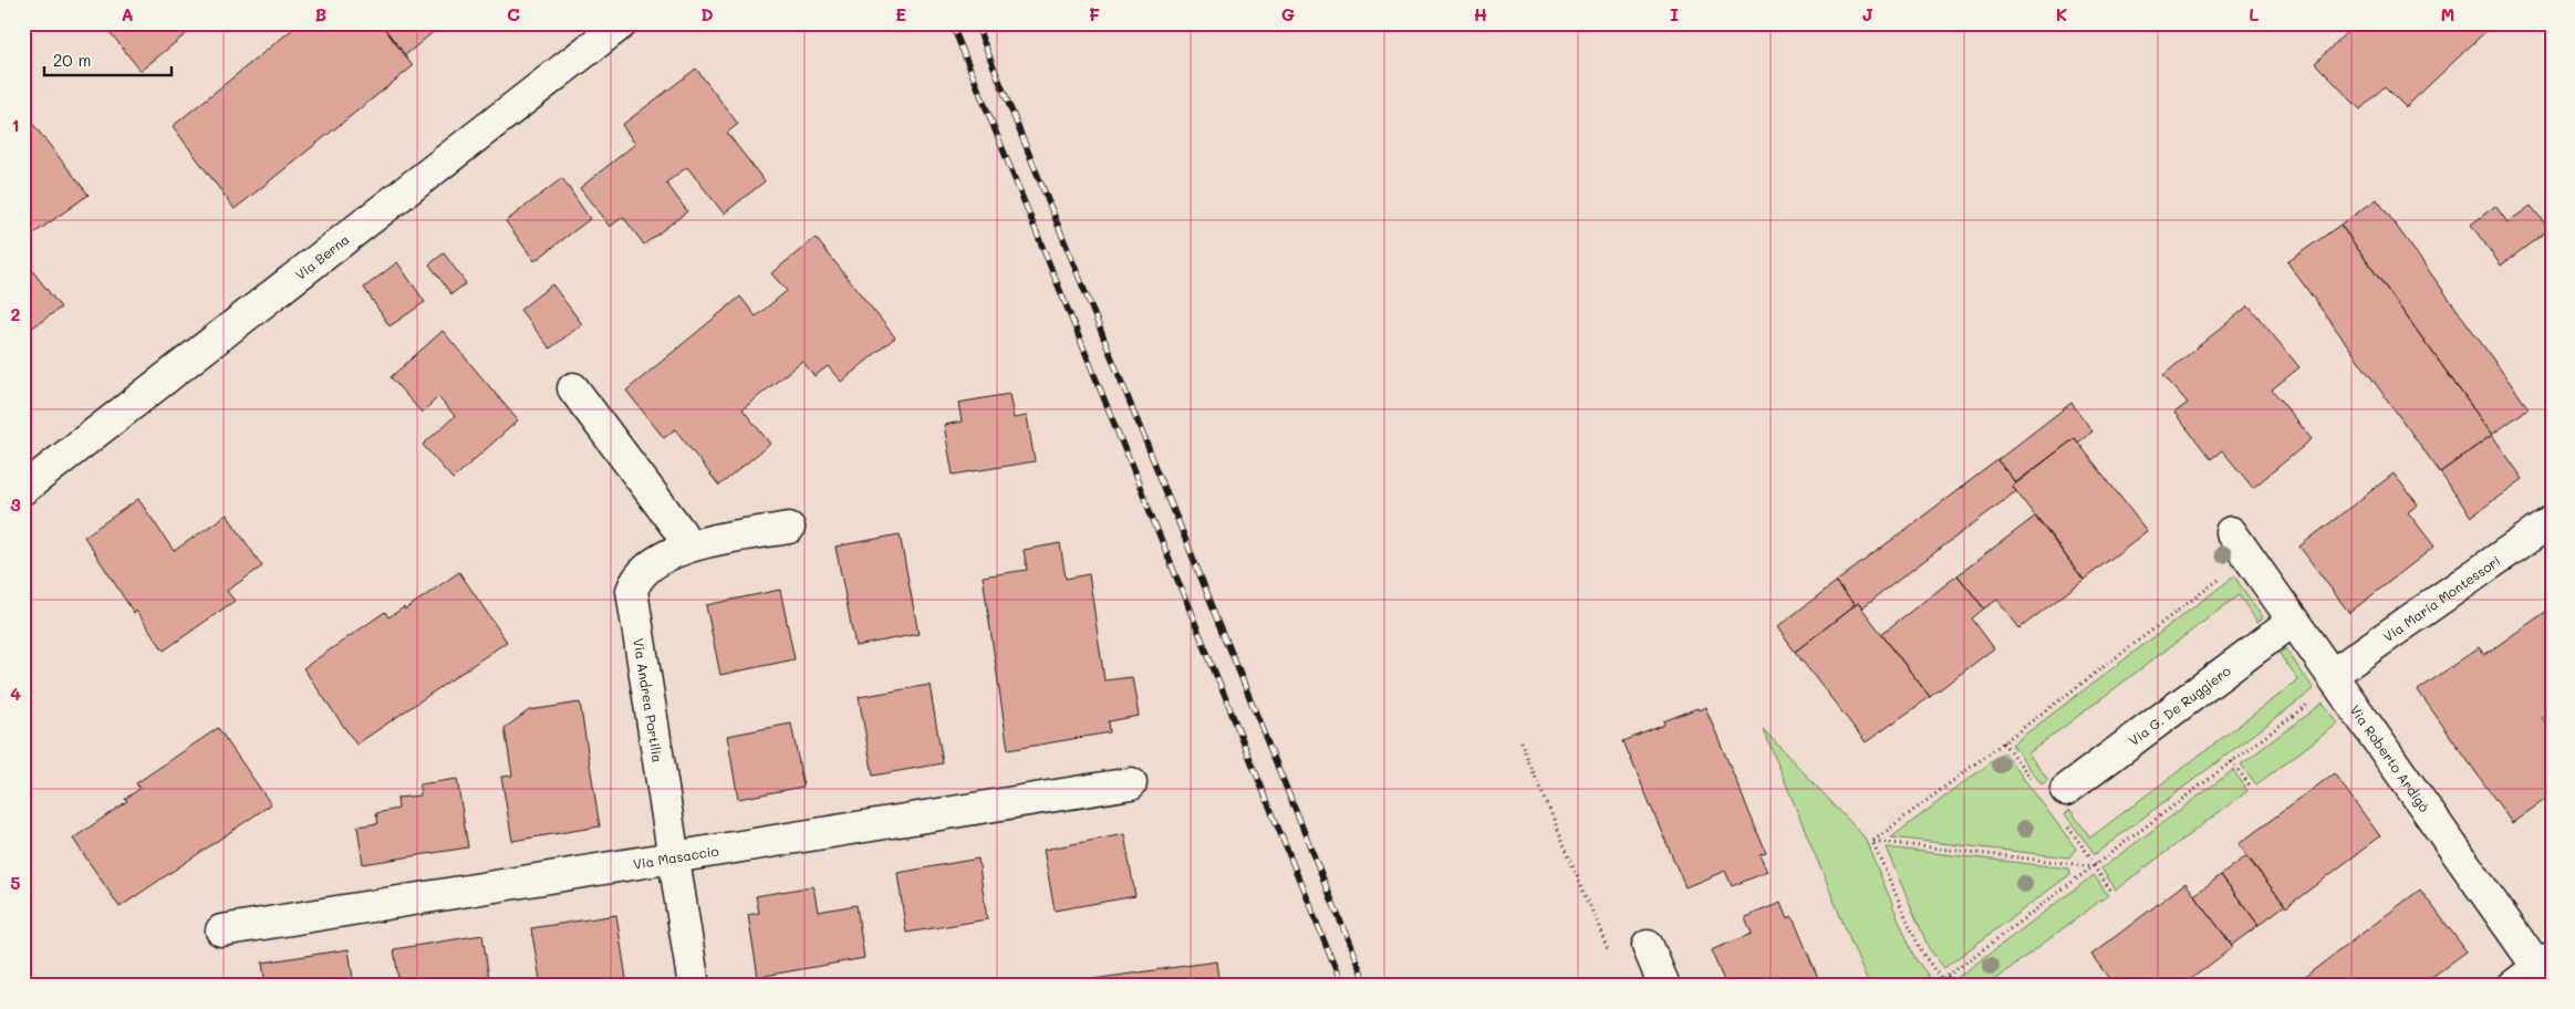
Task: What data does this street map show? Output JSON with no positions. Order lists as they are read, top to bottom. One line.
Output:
{"streets":{"street":["Via Berna","Via Maria Montessori","Via Andrea Portilia","Via G. De Ruggiero","Via Roberto Ardigò","Via Masaccio"]},"crossings":[["Via Maria Montessori","Via Roberto Ardigò"],["Via Andrea Portilia","Via Masaccio"],["Via G. De Ruggiero","Via Roberto Ardigò"]],"scale_bar":"20 m","grid":{"columns":["A","B","C","D","E","F","G","H","I","J","K","L","M"],"rows":["1","2","3","4","5"]}}
